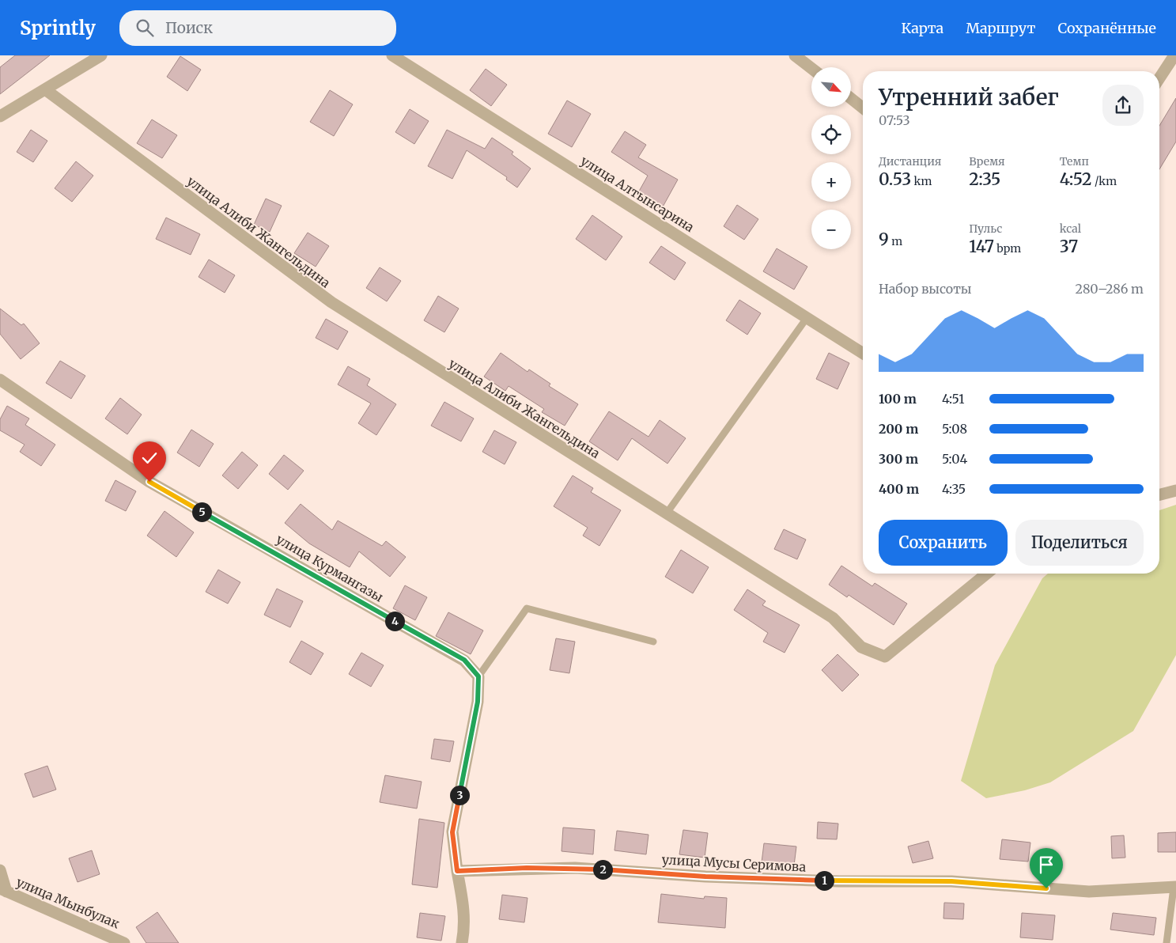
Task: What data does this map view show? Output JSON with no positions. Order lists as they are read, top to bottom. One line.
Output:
{"streets":{"street":["улица Алтынсарина","улица Алиби Жангельдина","улица Курмангазы","улица Мусы Серимова","улица Мынбулак"]},"north":"bottom right","page":{"header":"Sprintly","search":"Поиск","nav":["Карта","Маршрут","Сохранённые"],"map_buttons":["+","−"],"heading":["Утренний забег","07:53"],"stats":[["Дистанция","0.53 km"],["Время","2:35"],["Темп","4:52 /km"],["9 m"],["Пульс","147 bpm"],["kcal","37"]],"chart":["Набор высоты","280–286 m"],"list":[{"name":"100 m","note":"4:51"},{"name":"200 m","note":"5:08"},{"name":"300 m","note":"5:04"},{"name":"400 m","note":"4:35"}],"pins":["5","4","3","2","1"],"buttons":["Сохранить","Поделиться"]}}
